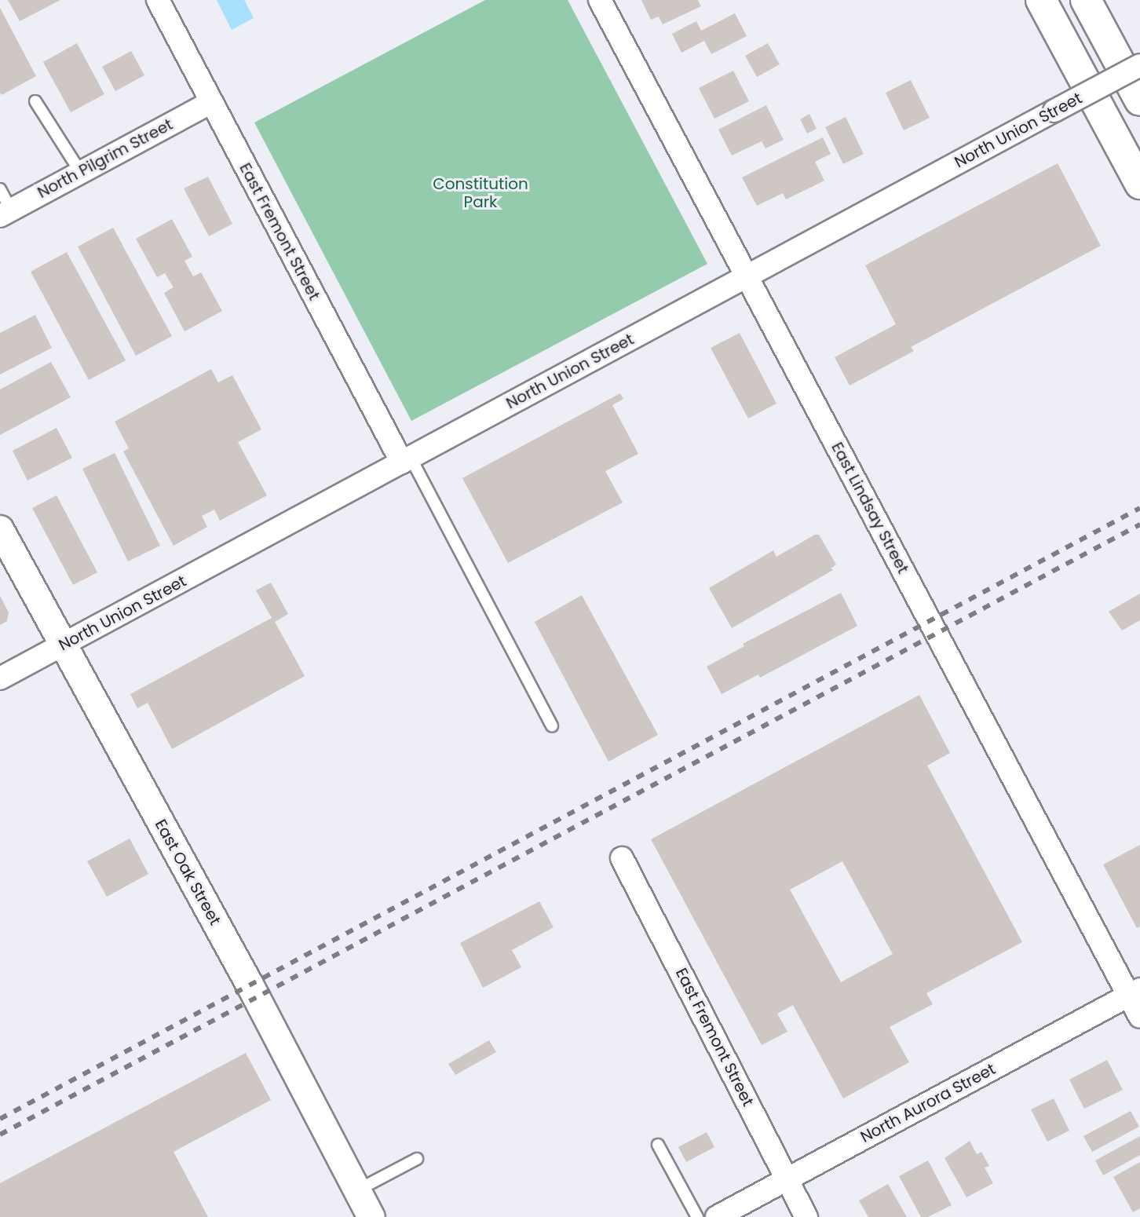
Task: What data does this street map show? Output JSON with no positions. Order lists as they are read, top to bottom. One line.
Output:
{"streets":{"street":["North Union Street","North Pilgrim Street","East Fremont Street","East Lindsay Street","East Oak Street","North Aurora Street"]},"crossings":[["North Union Street","East Fremont Street"],["North Union Street","East Lindsay Street"],["North Union Street","East Oak Street"],["North Pilgrim Street","East Fremont Street"],["East Fremont Street","North Aurora Street"],["East Lindsay Street","North Aurora Street"]],"parks":["Constitution Park"]}
